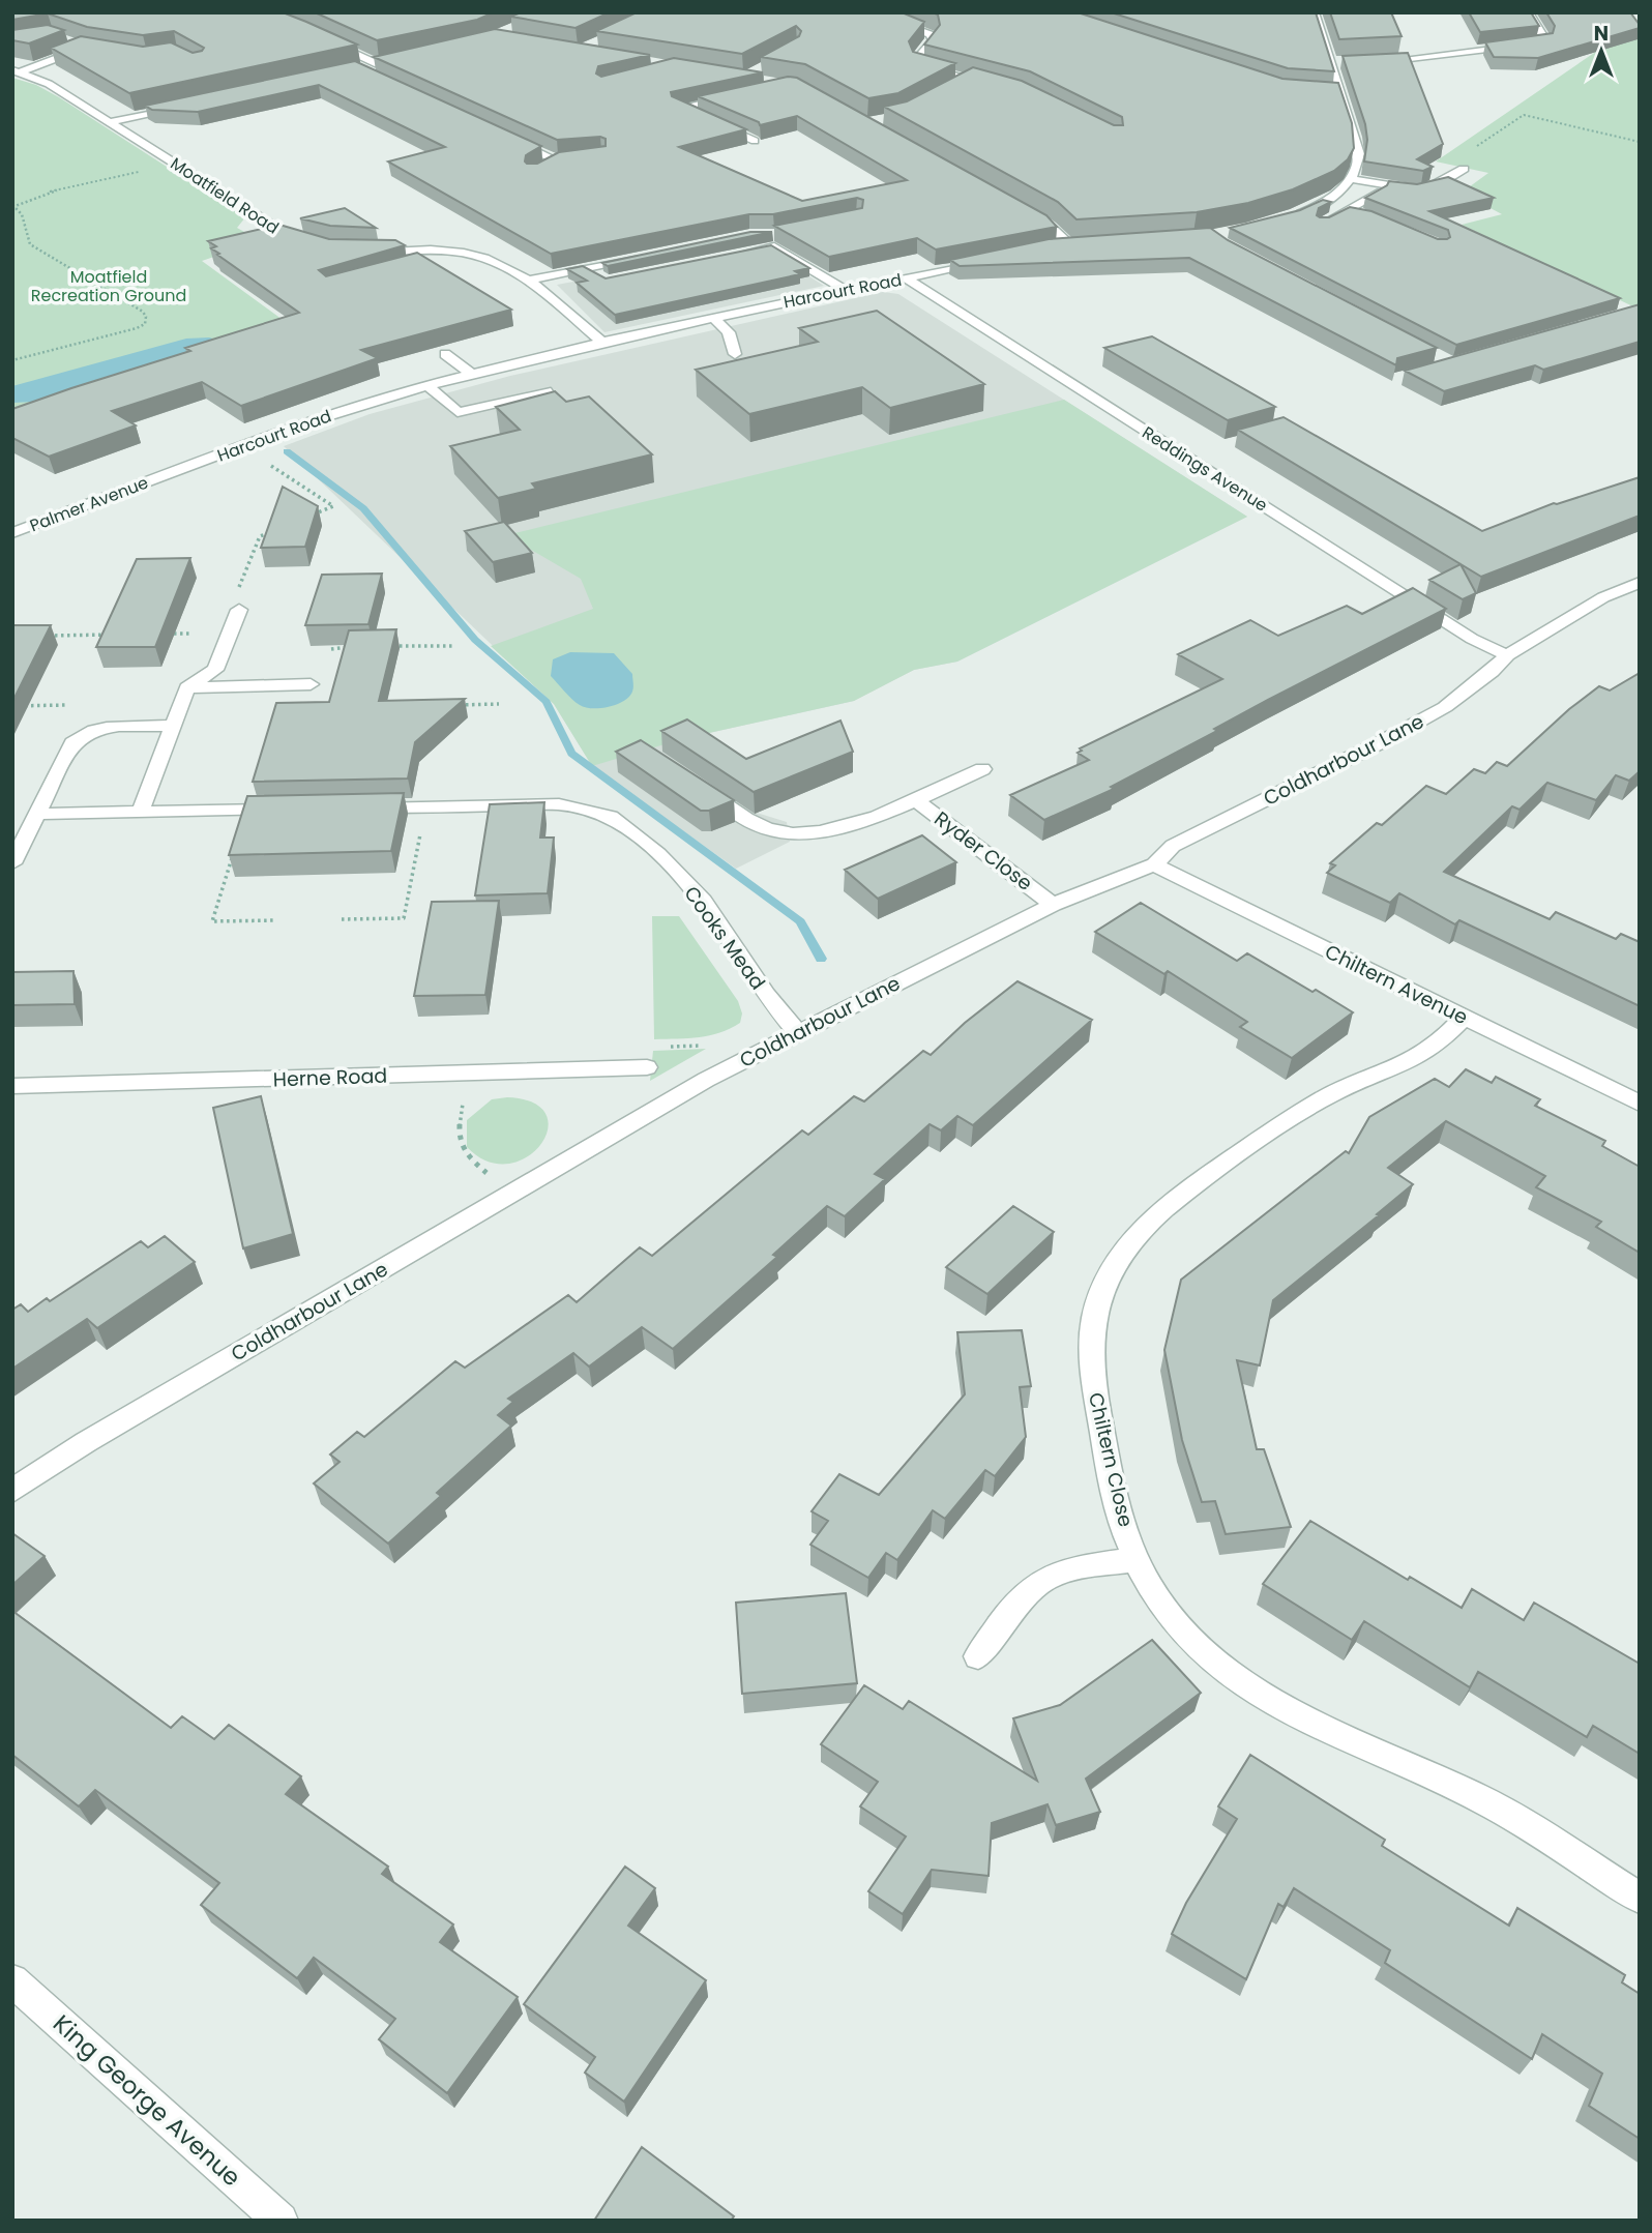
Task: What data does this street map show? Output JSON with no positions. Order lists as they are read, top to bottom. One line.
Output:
{"streets":{"street":["Moatfield Road","Harcourt Road","Reddings Avenue","Palmer Avenue","Coldharbour Lane","Ryder Close","Cooks Mead","Chiltern Avenue","Herne Road","Chiltern Close","King George Avenue"]},"crossings":[["Harcourt Road","Reddings Avenue"],["Harcourt Road","Palmer Avenue"],["Reddings Avenue","Coldharbour Lane"],["Coldharbour Lane","Ryder Close"],["Coldharbour Lane","Cooks Mead"],["Coldharbour Lane","Chiltern Avenue"],["Chiltern Avenue","Chiltern Close"]],"parks":["Moatfield Recreation Ground"],"north":"top"}
